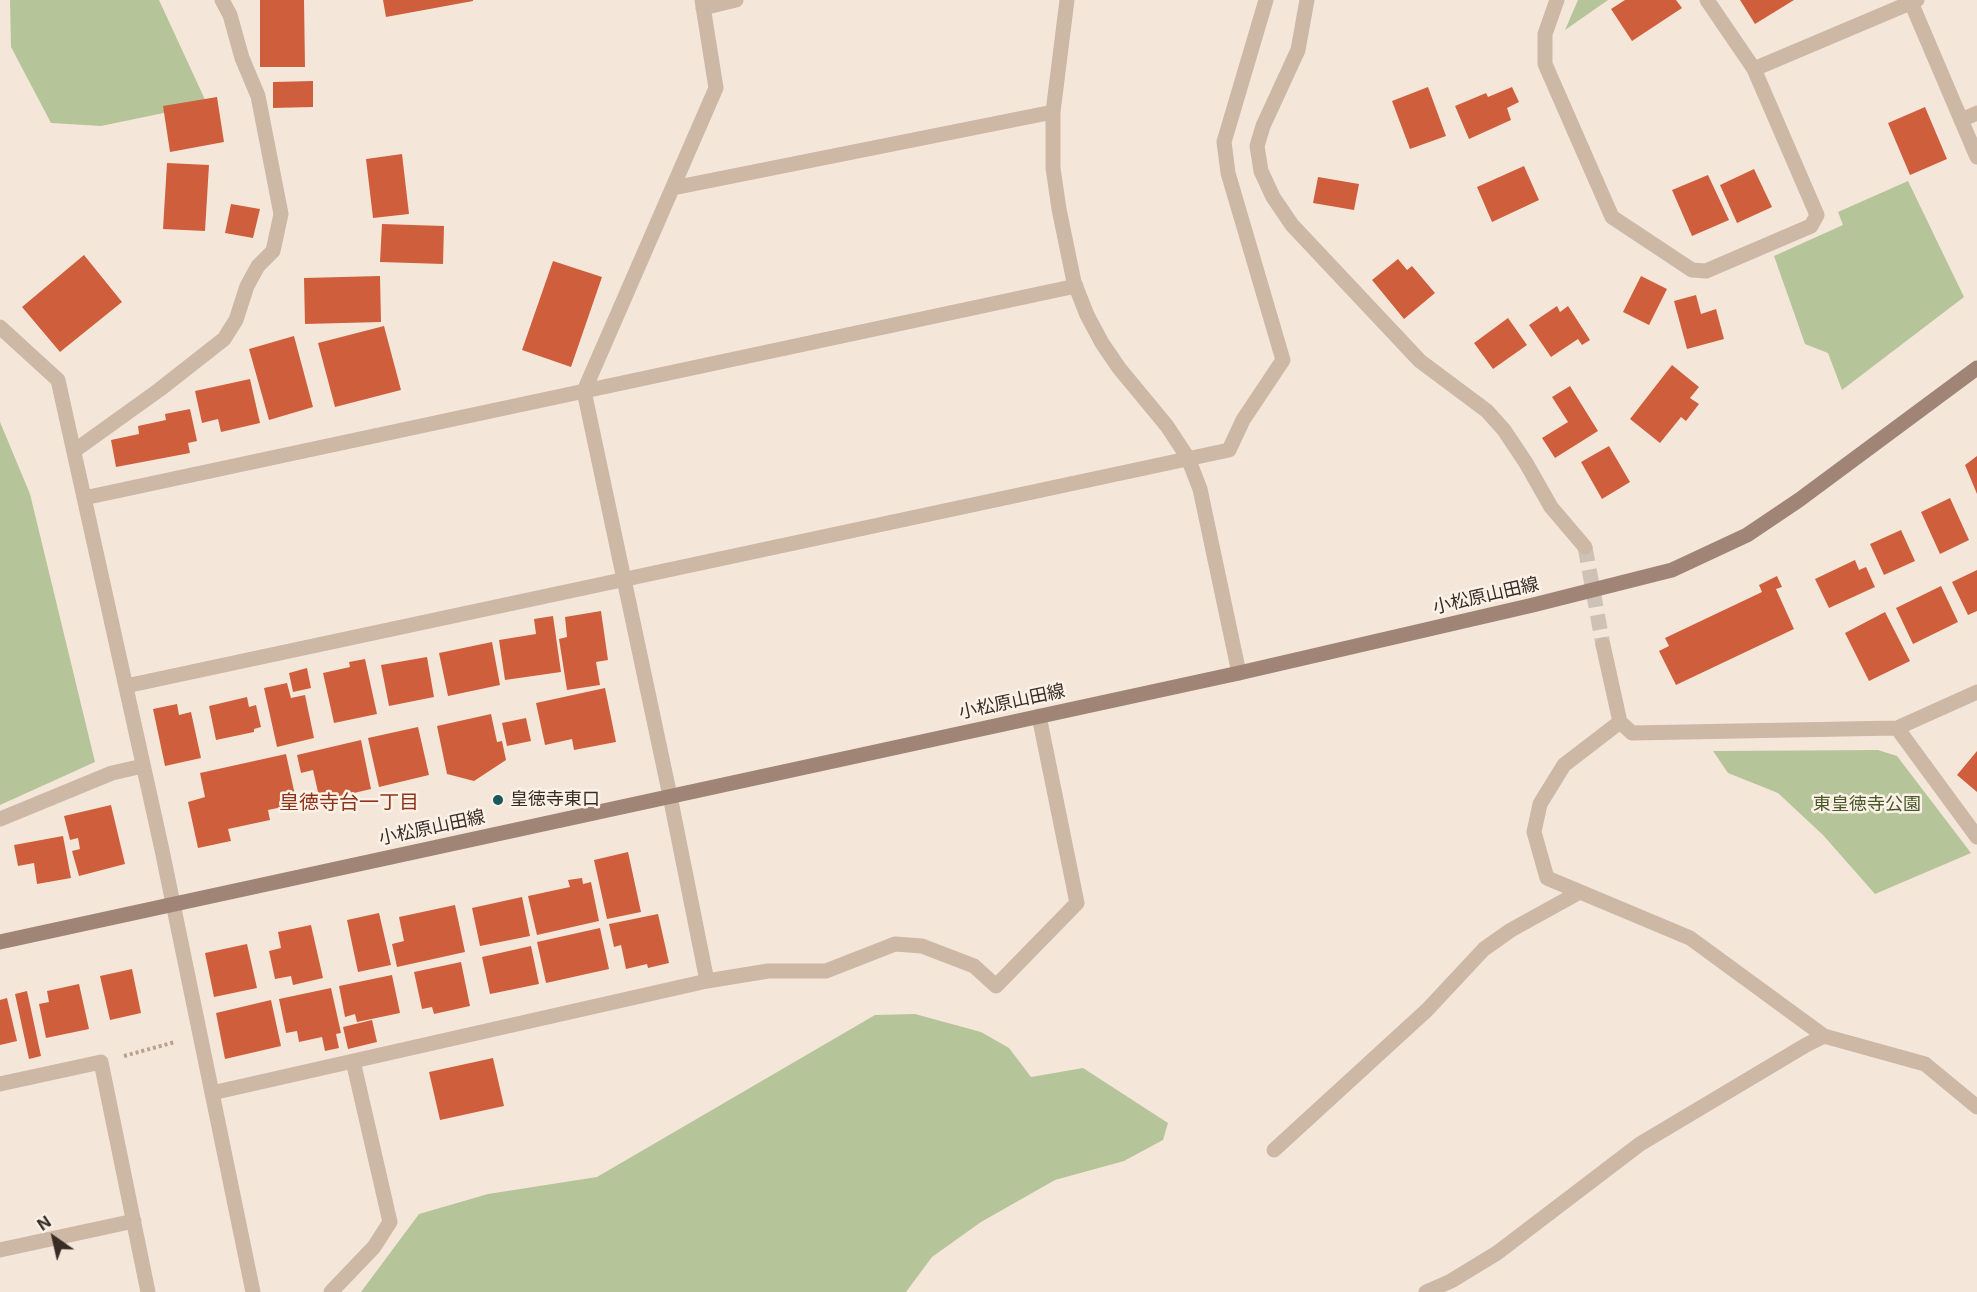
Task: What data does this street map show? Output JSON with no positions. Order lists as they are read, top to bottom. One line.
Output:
{"streets":{"street":["小松原山田線"]},"districts":["皇徳寺台一丁目"],"parks":["東皇徳寺公園"],"places":["皇徳寺東口"],"north":"top left"}
